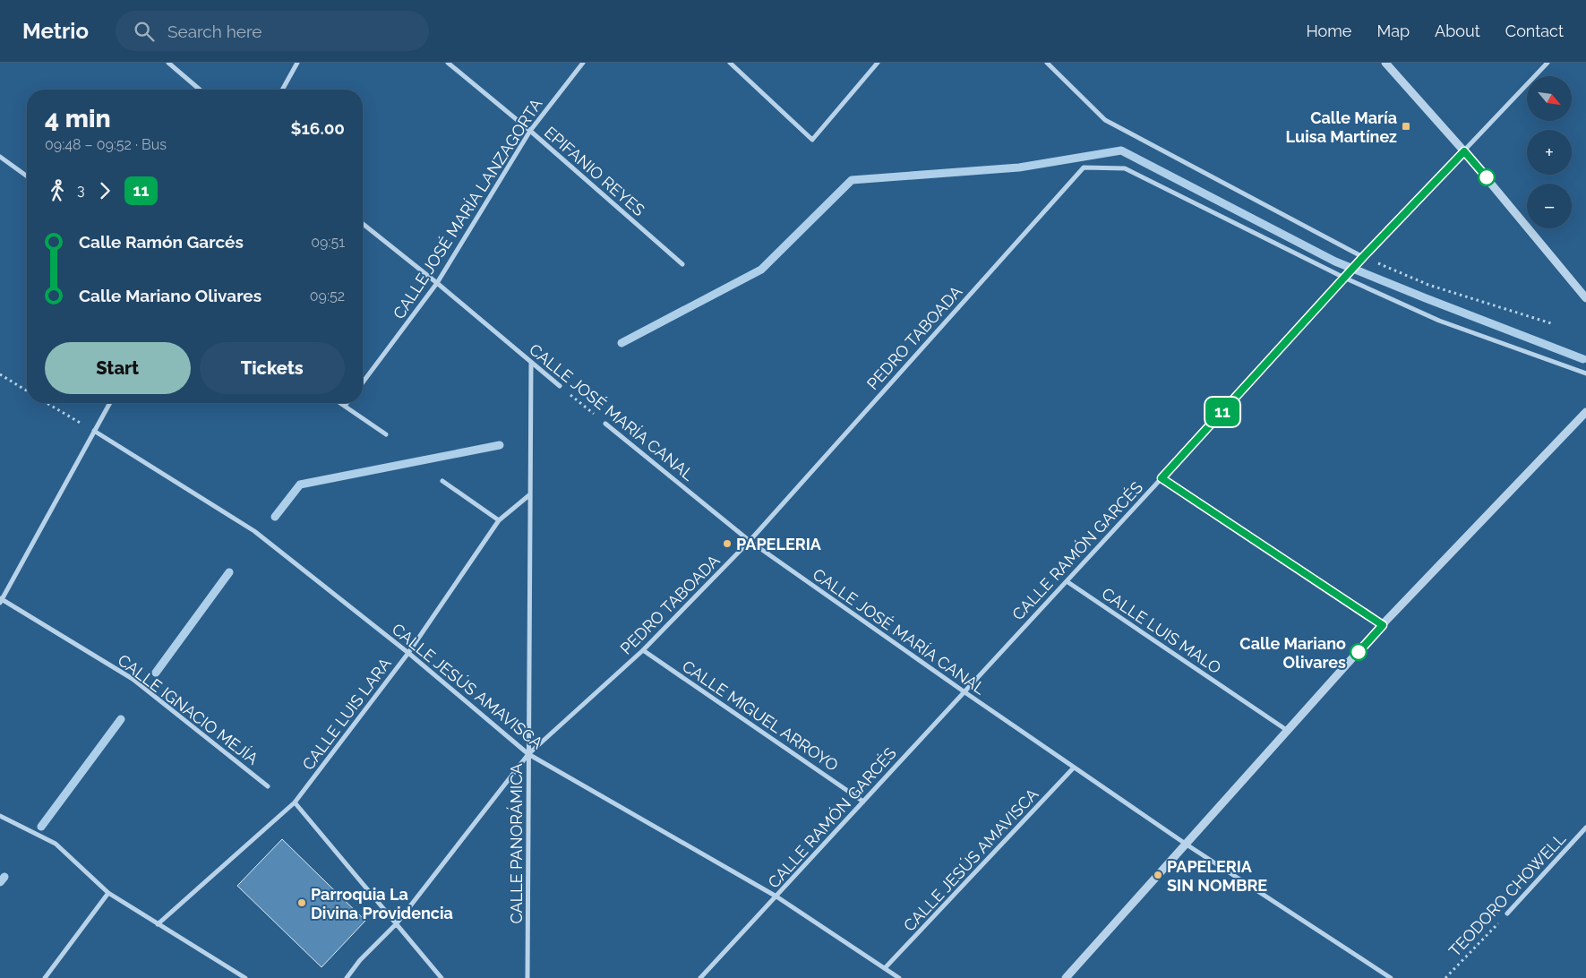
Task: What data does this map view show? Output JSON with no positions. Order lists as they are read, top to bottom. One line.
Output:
{"streets":{"street":["EPIFANIO REYES","CALLE JOSÉ MARÍA LANZAGORTA","PEDRO TABOADA","CALLE JOSÉ MARÍA CANAL","CALLE RAMÓN GARCÉS","CALLE LUIS MALO","CALLE JESÚS AMAVISCA","CALLE IGNACIO MEJÍA","CALLE LUIS LARA","CALLE MIGUEL ARROYO","CALLE PANORÁMICA","TEODORO CHOWELL"]},"crossings":[["EPIFANIO REYES","CALLE JOSÉ MARÍA LANZAGORTA"],["CALLE JOSÉ MARÍA LANZAGORTA","CALLE JOSÉ MARÍA CANAL"],["PEDRO TABOADA","CALLE JOSÉ MARÍA CANAL"],["PEDRO TABOADA","CALLE RAMÓN GARCÉS"],["PEDRO TABOADA","CALLE JESÚS AMAVISCA"],["PEDRO TABOADA","CALLE MIGUEL ARROYO"],["PEDRO TABOADA","CALLE PANORÁMICA"],["CALLE JOSÉ MARÍA CANAL","CALLE RAMÓN GARCÉS"],["CALLE JOSÉ MARÍA CANAL","CALLE JESÚS AMAVISCA"],["CALLE RAMÓN GARCÉS","CALLE LUIS MALO"],["CALLE RAMÓN GARCÉS","CALLE JESÚS AMAVISCA"],["CALLE RAMÓN GARCÉS","CALLE MIGUEL ARROYO"],["CALLE JESÚS AMAVISCA","CALLE LUIS LARA"],["CALLE JESÚS AMAVISCA","CALLE PANORÁMICA"],["CALLE LUIS LARA","CALLE PANORÁMICA"]],"places":{"transit":["Calle María Luisa Martínez"],"other":["PAPELERIA","Calle Mariano Olivares","PAPELERIA SIN NOMBRE","Parroquia La Divina Providencia"]},"lines":["bus line 11"],"north":"bottom right","page":{"header":"Metrio","search":"Search here","nav":["Home","Map","About","Contact"],"on_map":"11","map_buttons":["+","−"],"heading":["4 min","09:48 – 09:52 · Bus","$16.00"],"legs":["3","11"],"list":[{"name":"Calle Ramón Garcés","value":"09:51"},{"name":"Calle Mariano Olivares","value":"09:52"}],"buttons":["Start","Tickets"]}}
